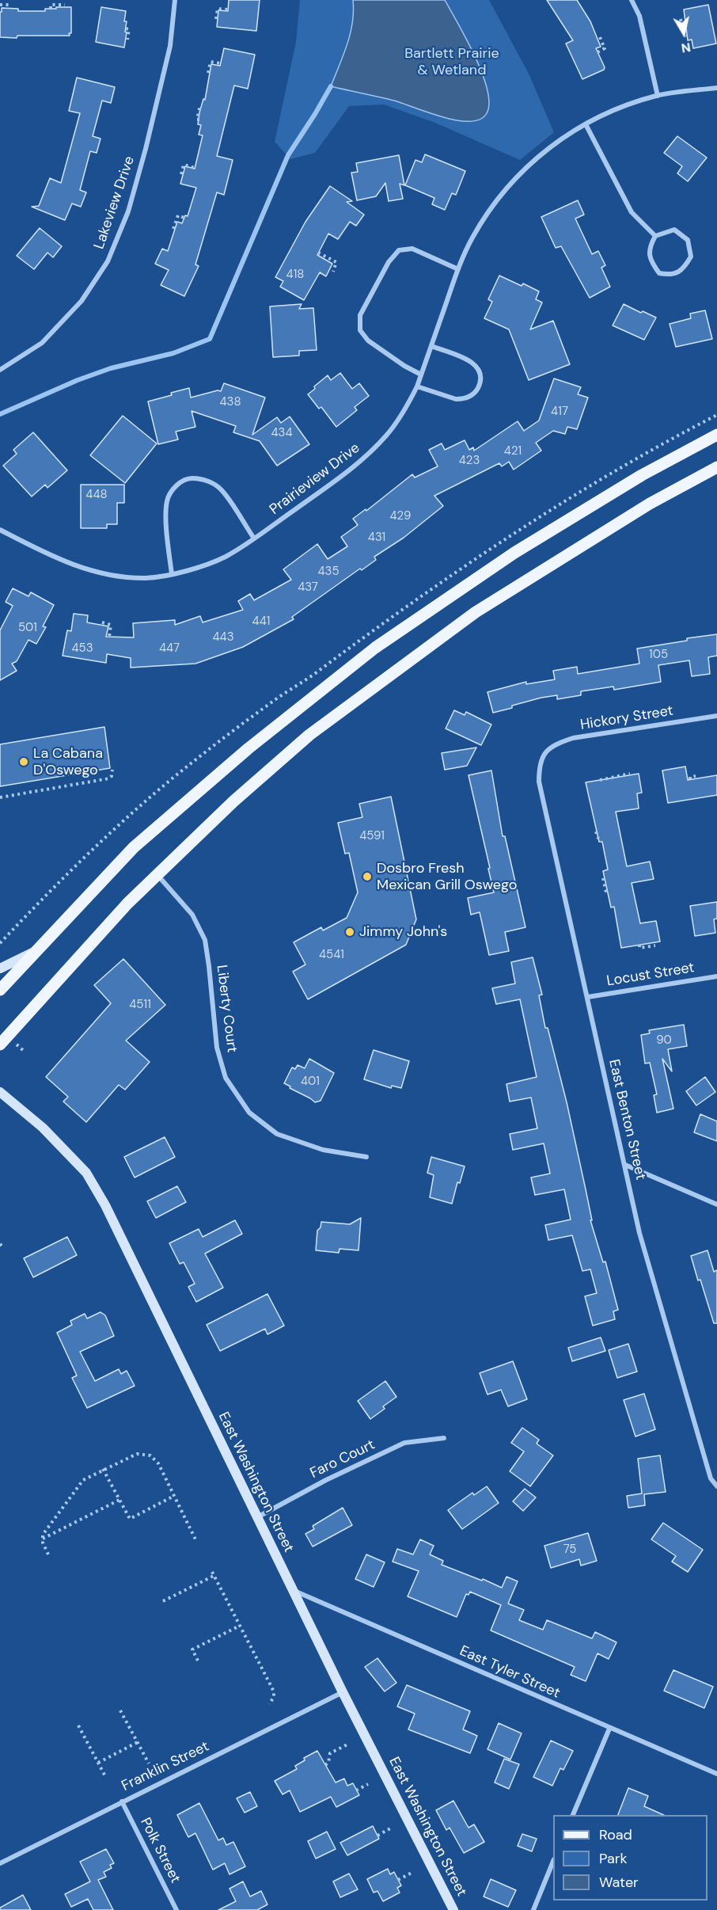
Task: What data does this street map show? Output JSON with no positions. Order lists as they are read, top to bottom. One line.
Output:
{"streets":{"street":["Lakeview Drive","Prairieview Drive","Hickory Street","Locust Street","Liberty Court","East Benton Street","Faro Court","East Washington Street","East Tyler Street","Franklin Street","Polk Street"]},"crossings":[["Hickory Street","East Benton Street"],["Locust Street","East Benton Street"],["Faro Court","East Washington Street"],["East Washington Street","East Tyler Street"],["East Washington Street","Franklin Street"],["Franklin Street","Polk Street"]],"parks":["Bartlett Prairie & Wetland"],"places":["La Cabana D'Oswego","Dosbro Fresh Mexican Grill Oswego","Jimmy John's"],"house_numbers":["418","438","417","434","421","423","448","429","431","435","437","441","501","443","453","447","105","4591","4541","4511","90","401","75"],"legend":["Road","Park","Water"],"north":"bottom"}
